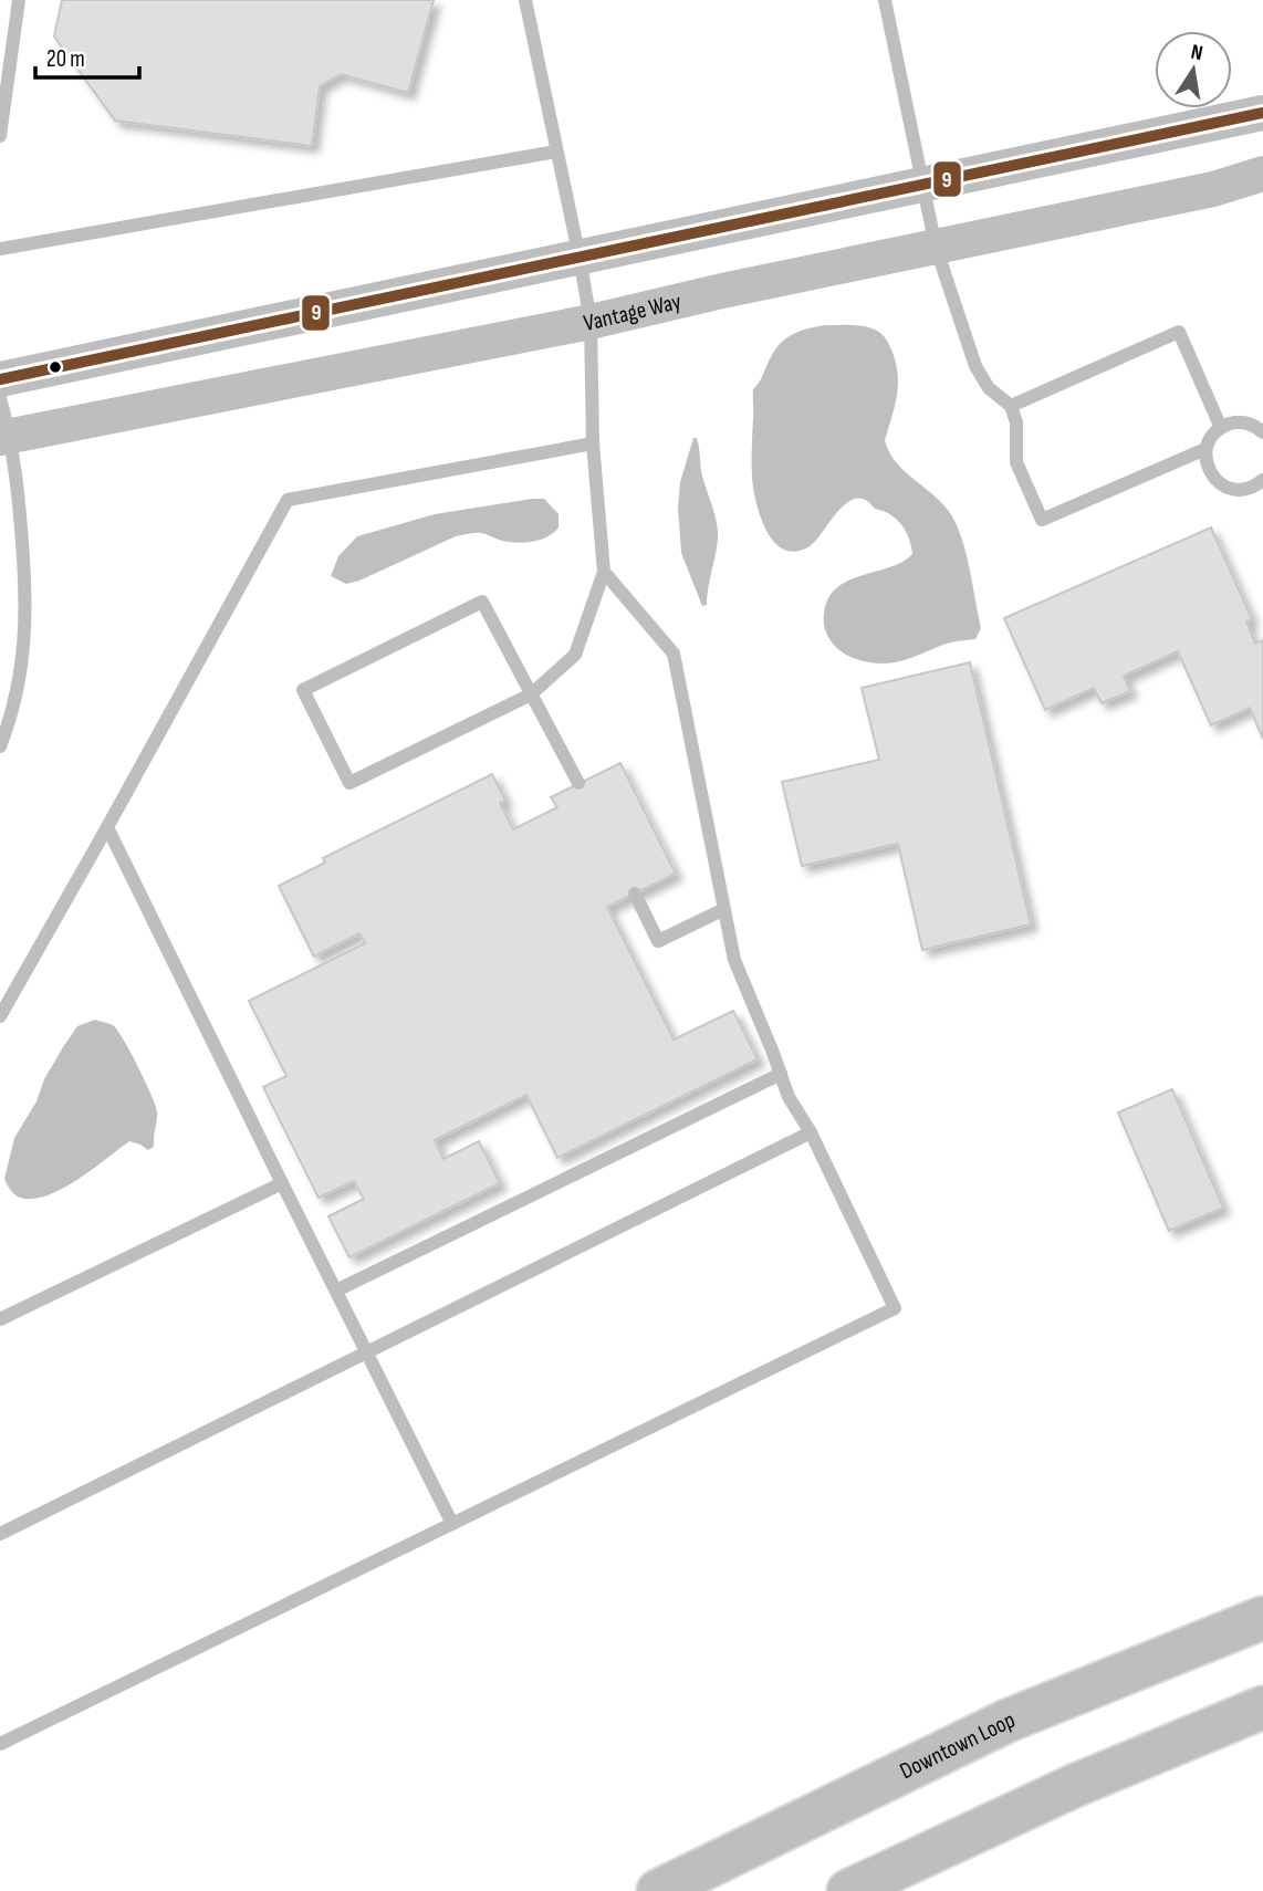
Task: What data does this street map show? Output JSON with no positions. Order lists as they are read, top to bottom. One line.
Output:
{"streets":{"highway":["Downtown Loop"],"street":["Vantage Way"]},"lines":["transit line 9"],"scale_bar":"20 m","north":"top"}
